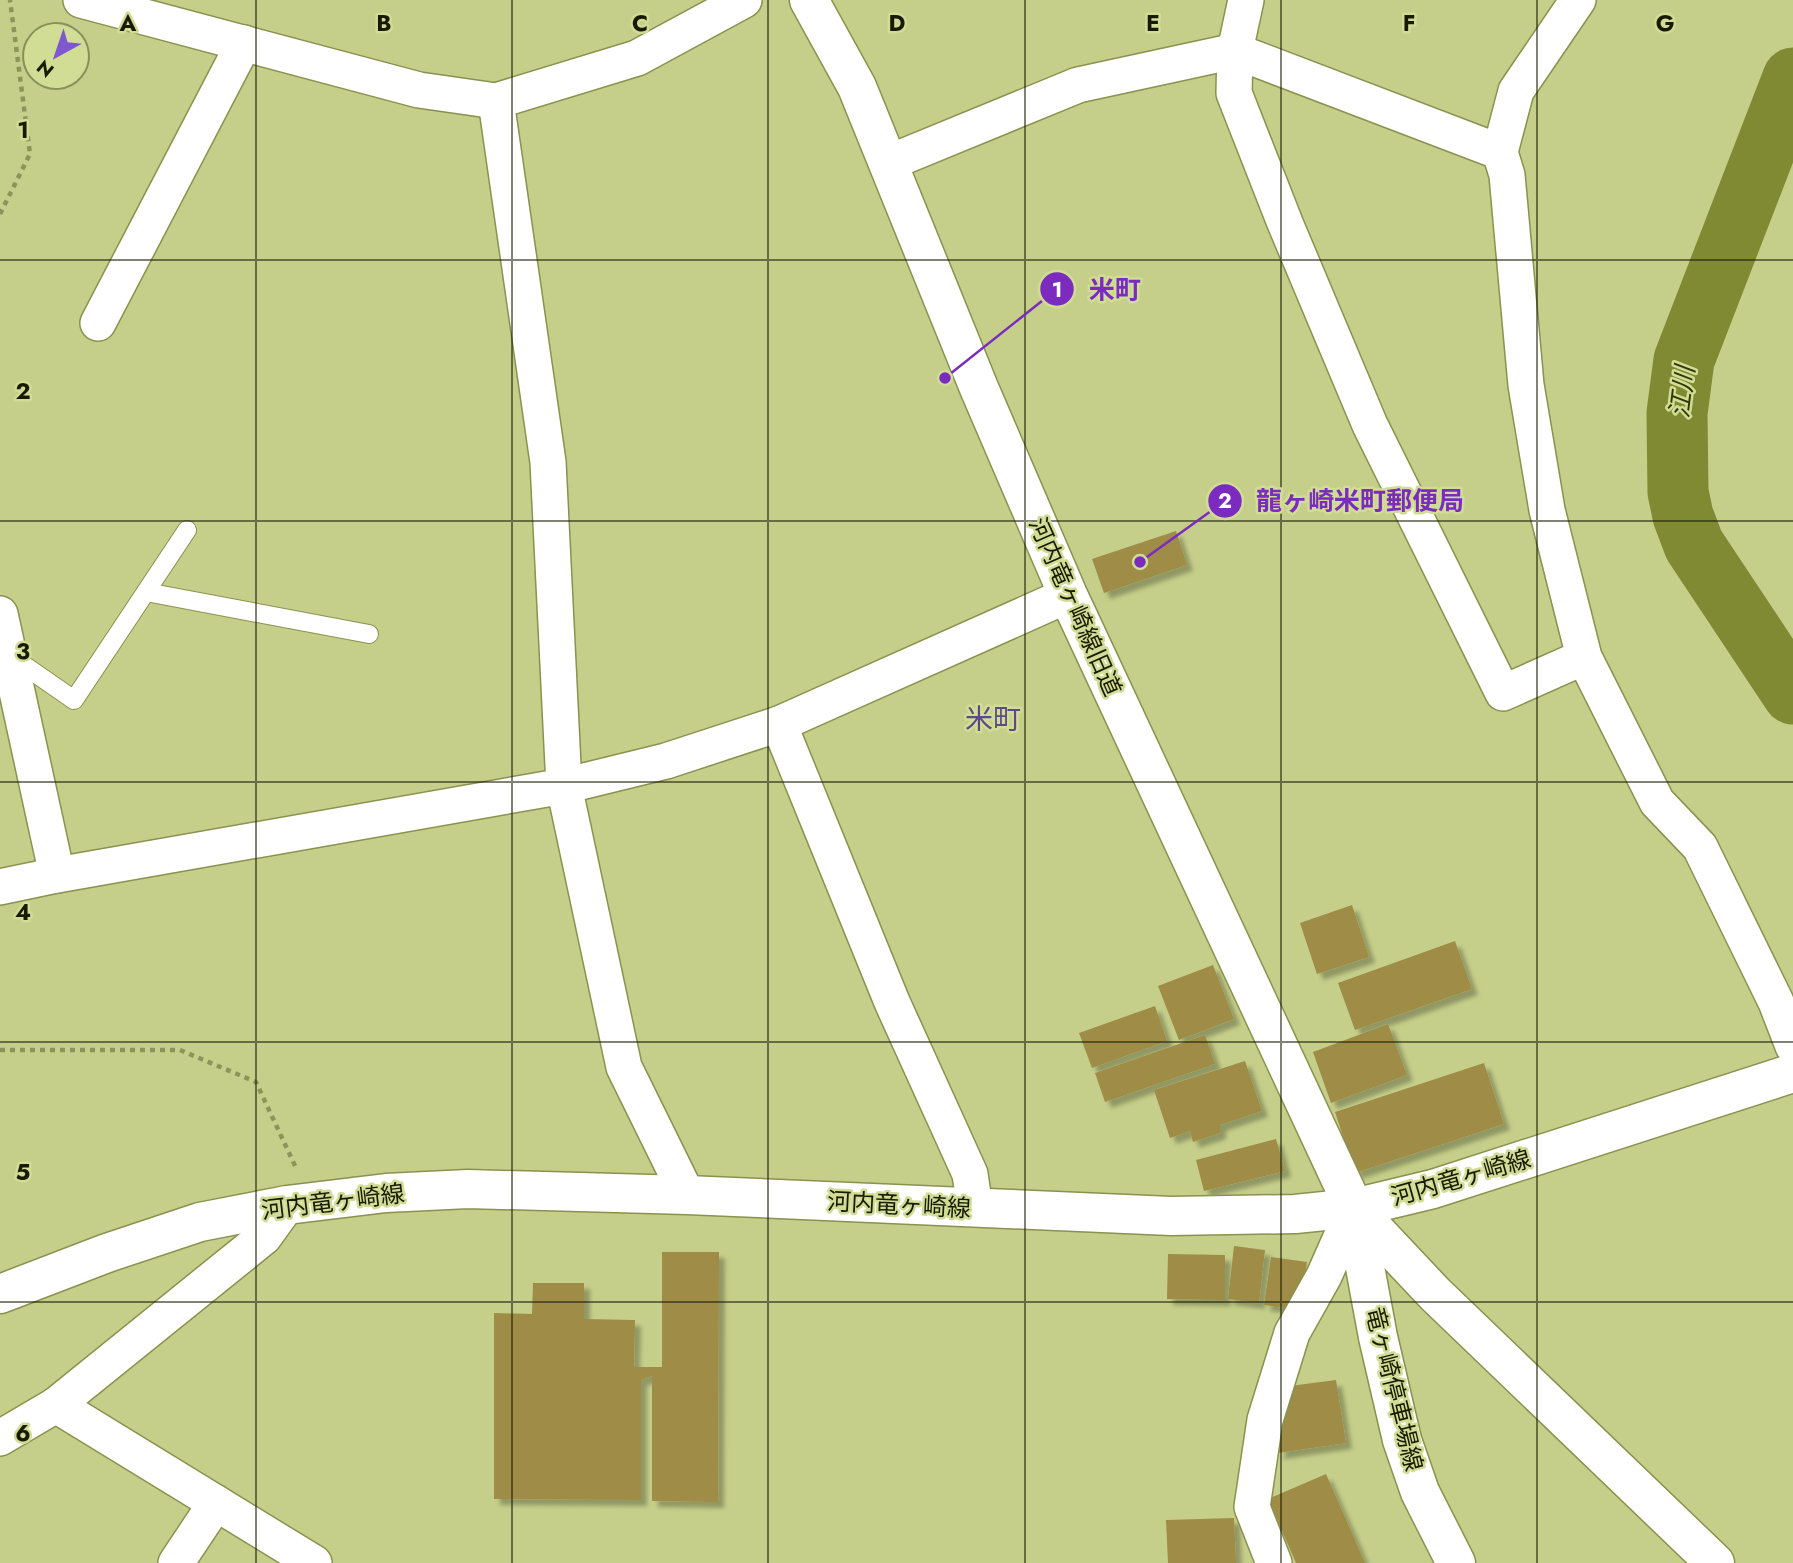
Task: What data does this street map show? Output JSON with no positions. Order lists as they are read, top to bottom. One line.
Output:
{"streets":{"main road":["河内竜ヶ崎線旧道","河内竜ヶ崎線","竜ヶ崎停車場線"]},"crossings":[["河内竜ヶ崎線旧道","河内竜ヶ崎線"],["河内竜ヶ崎線旧道","竜ヶ崎停車場線"],["河内竜ヶ崎線","竜ヶ崎停車場線"]],"districts":["米町"],"water":["江川"],"places":["米町","龍ヶ崎米町郵便局"],"north":"bottom left","grid":{"columns":["A","B","C","D","E","F","G"],"rows":["1","2","3","4","5","6"]}}
